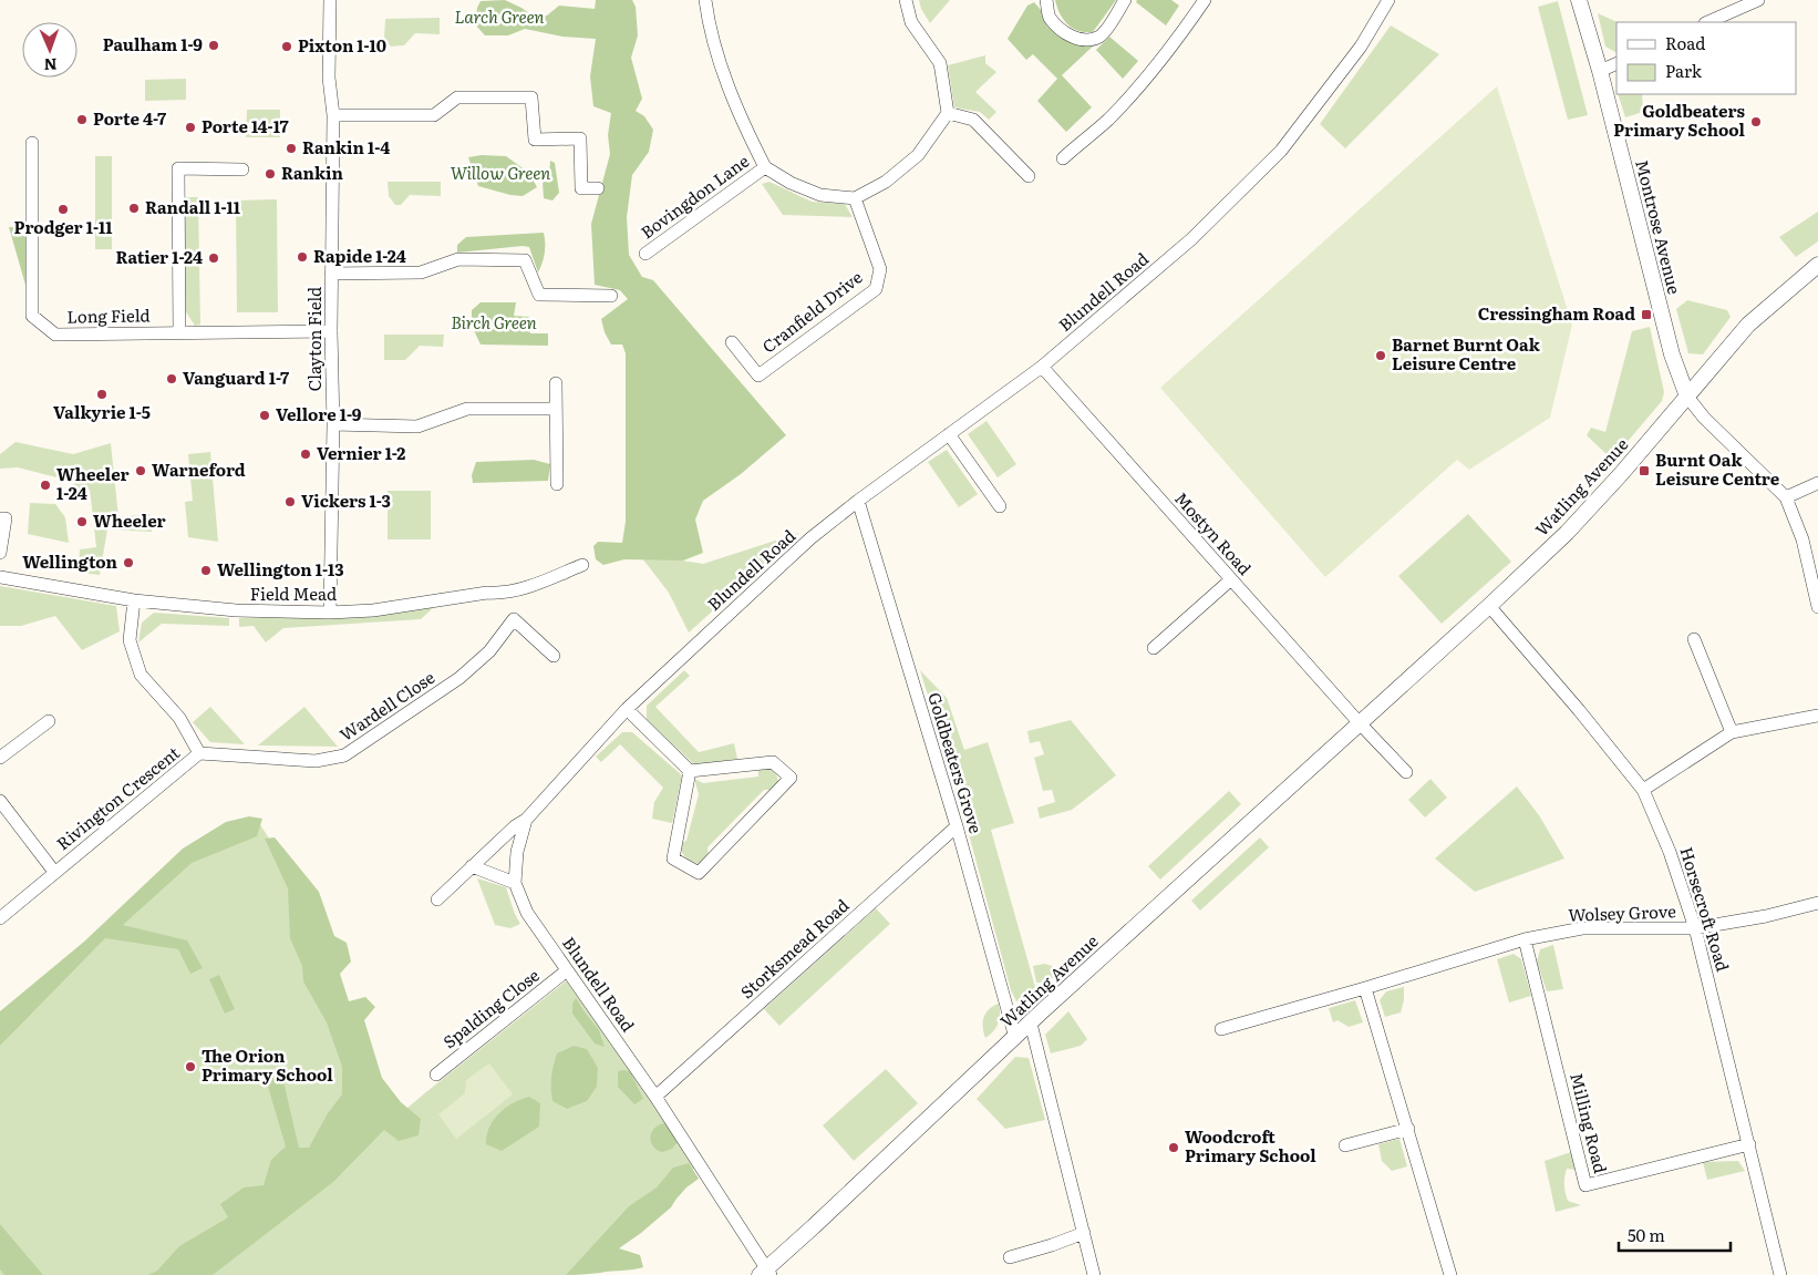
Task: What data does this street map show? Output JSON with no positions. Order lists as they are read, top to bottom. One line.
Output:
{"streets":{"street":["Bovingdon Lane","Montrose Avenue","Blundell Road","Cranfield Drive","Long Field","Clayton Field","Watling Avenue","Mostyn Road","Field Mead","Wardell Close","Goldbeaters Grove","Rivington Crescent","Horsecroft Road","Wolsey Grove","Storksmead Road","Spalding Close","Milling Road"]},"crossings":[["Montrose Avenue","Watling Avenue"],["Blundell Road","Watling Avenue"],["Blundell Road","Mostyn Road"],["Blundell Road","Goldbeaters Grove"],["Blundell Road","Storksmead Road"],["Blundell Road","Spalding Close"],["Long Field","Clayton Field"],["Clayton Field","Field Mead"],["Watling Avenue","Mostyn Road"],["Watling Avenue","Goldbeaters Grove"],["Watling Avenue","Horsecroft Road"],["Field Mead","Rivington Crescent"],["Wardell Close","Rivington Crescent"],["Goldbeaters Grove","Storksmead Road"],["Horsecroft Road","Wolsey Grove"],["Horsecroft Road","Milling Road"],["Wolsey Grove","Milling Road"]],"parks":["Larch Green","Willow Green","Birch Green"],"places":{"other":["Paulham 1-9","Pixton 1-10","Porte 4-7","Goldbeaters Primary School","Porte 14-17","Rankin 1-4","Rankin","Randall 1-11","Prodger 1-11","Rapide 1-24","Ratier 1-24","Barnet Burnt Oak Leisure Centre","Vanguard 1-7","Valkyrie 1-5","Vellore 1-9","Vernier 1-2","Warneford","Wheeler 1-24","Vickers 1-3","Wheeler","Wellington","Wellington 1-13","The Orion Primary School","Woodcroft Primary School"],"transit":["Cressingham Road","Burnt Oak Leisure Centre"]},"legend":["Road","Park"],"scale_bar":"50 m","north":"bottom"}
